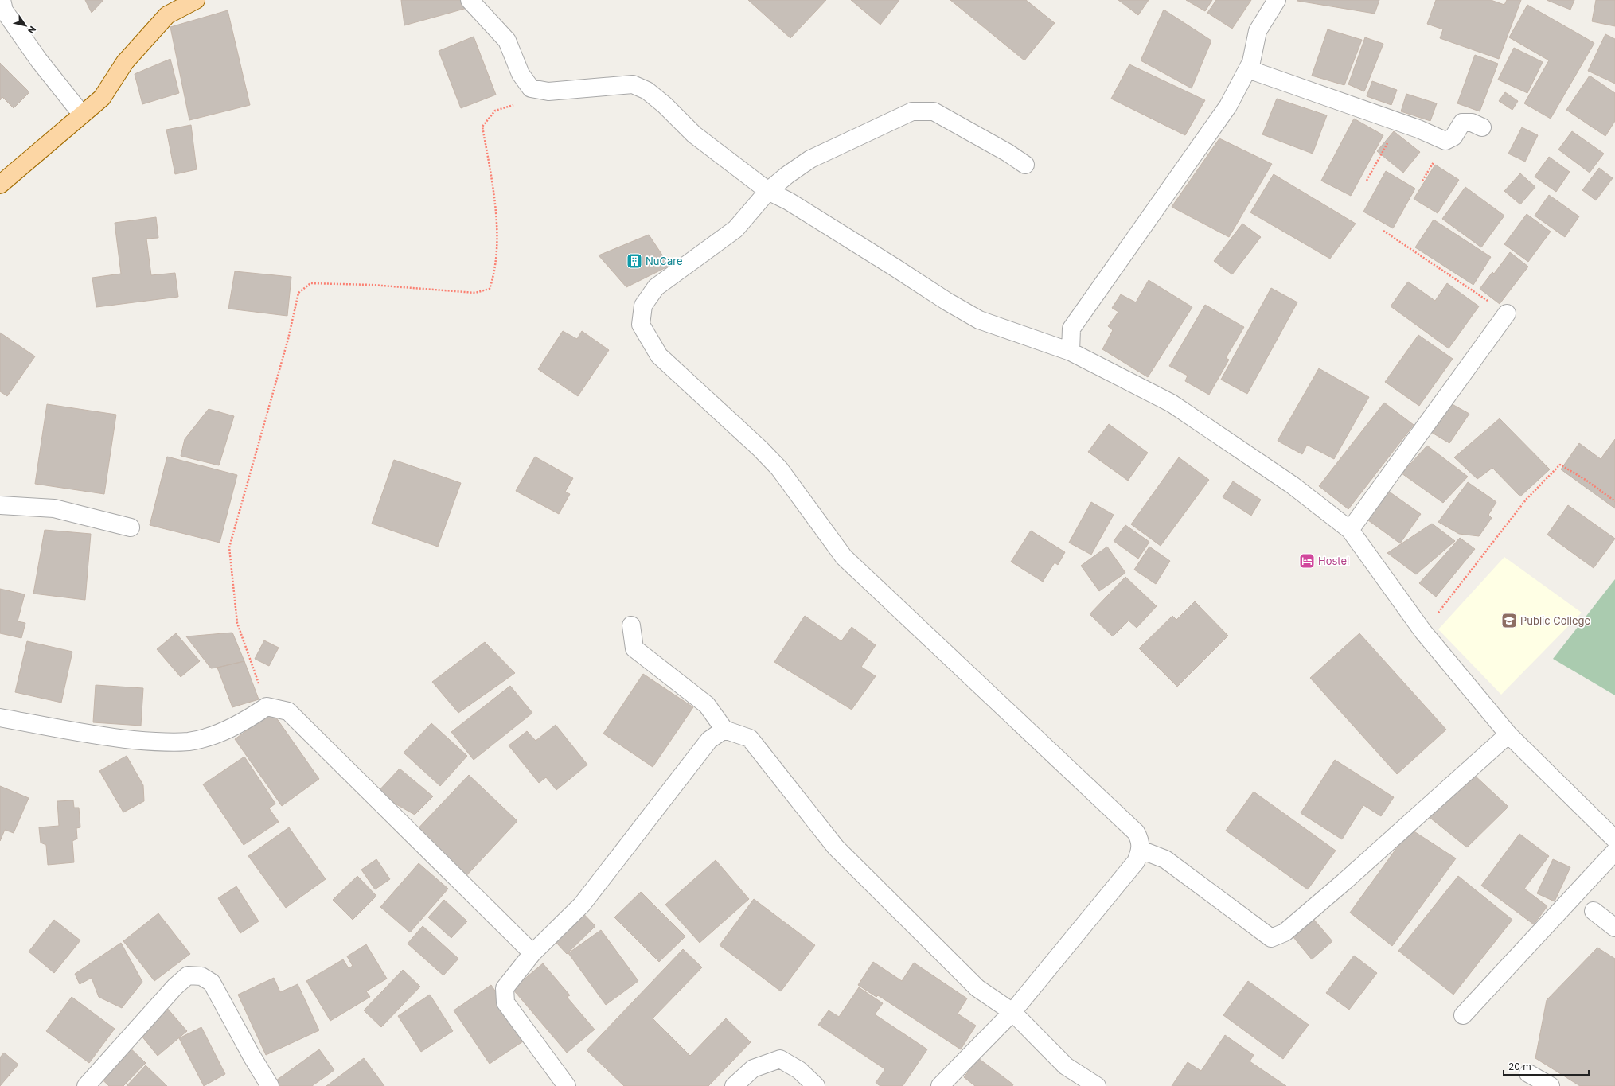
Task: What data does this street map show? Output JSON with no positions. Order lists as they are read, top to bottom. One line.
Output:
{"places":{"building":["NuCare"],"hotel":["Hostel"],"school or university":["Public College"]},"scale_bar":"20 m","north":"bottom right"}
